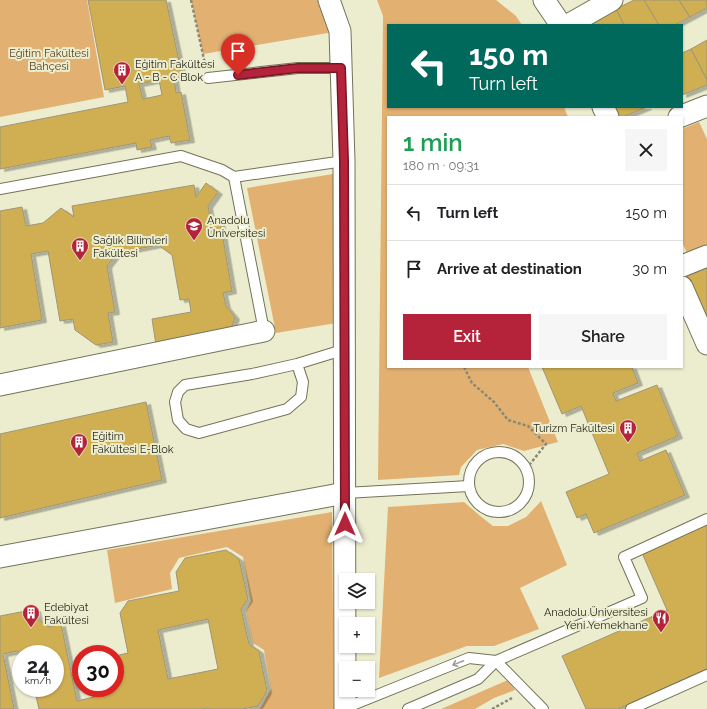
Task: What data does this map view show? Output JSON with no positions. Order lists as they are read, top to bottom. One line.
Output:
{"parks":["Eğitim Fakültesi Bahçesi"],"places":{"building":["Eğitim Fakültesi A - B - C Blok","Sağlık Bilimleri Fakültesi","Turizm Fakültesi","Eğitim Fakültesi E-Blok","Edebiyat Fakültesi"],"school or university":["Anadolu Üniversitesi"],"restaurant":["Anadolu Üniversitesi Yeni Yemekhane"]},"page":{"turn":["150 m","Turn left"],"heading":["1 min","180 m · 09:31"],"list":[{"name":"Turn left","value":"150 m"},{"name":"Arrive at destination","value":"30 m"}],"buttons":["Exit","Share"],"map_buttons":["+","−"],"speed":"24 km/h","limit":"30"}}
